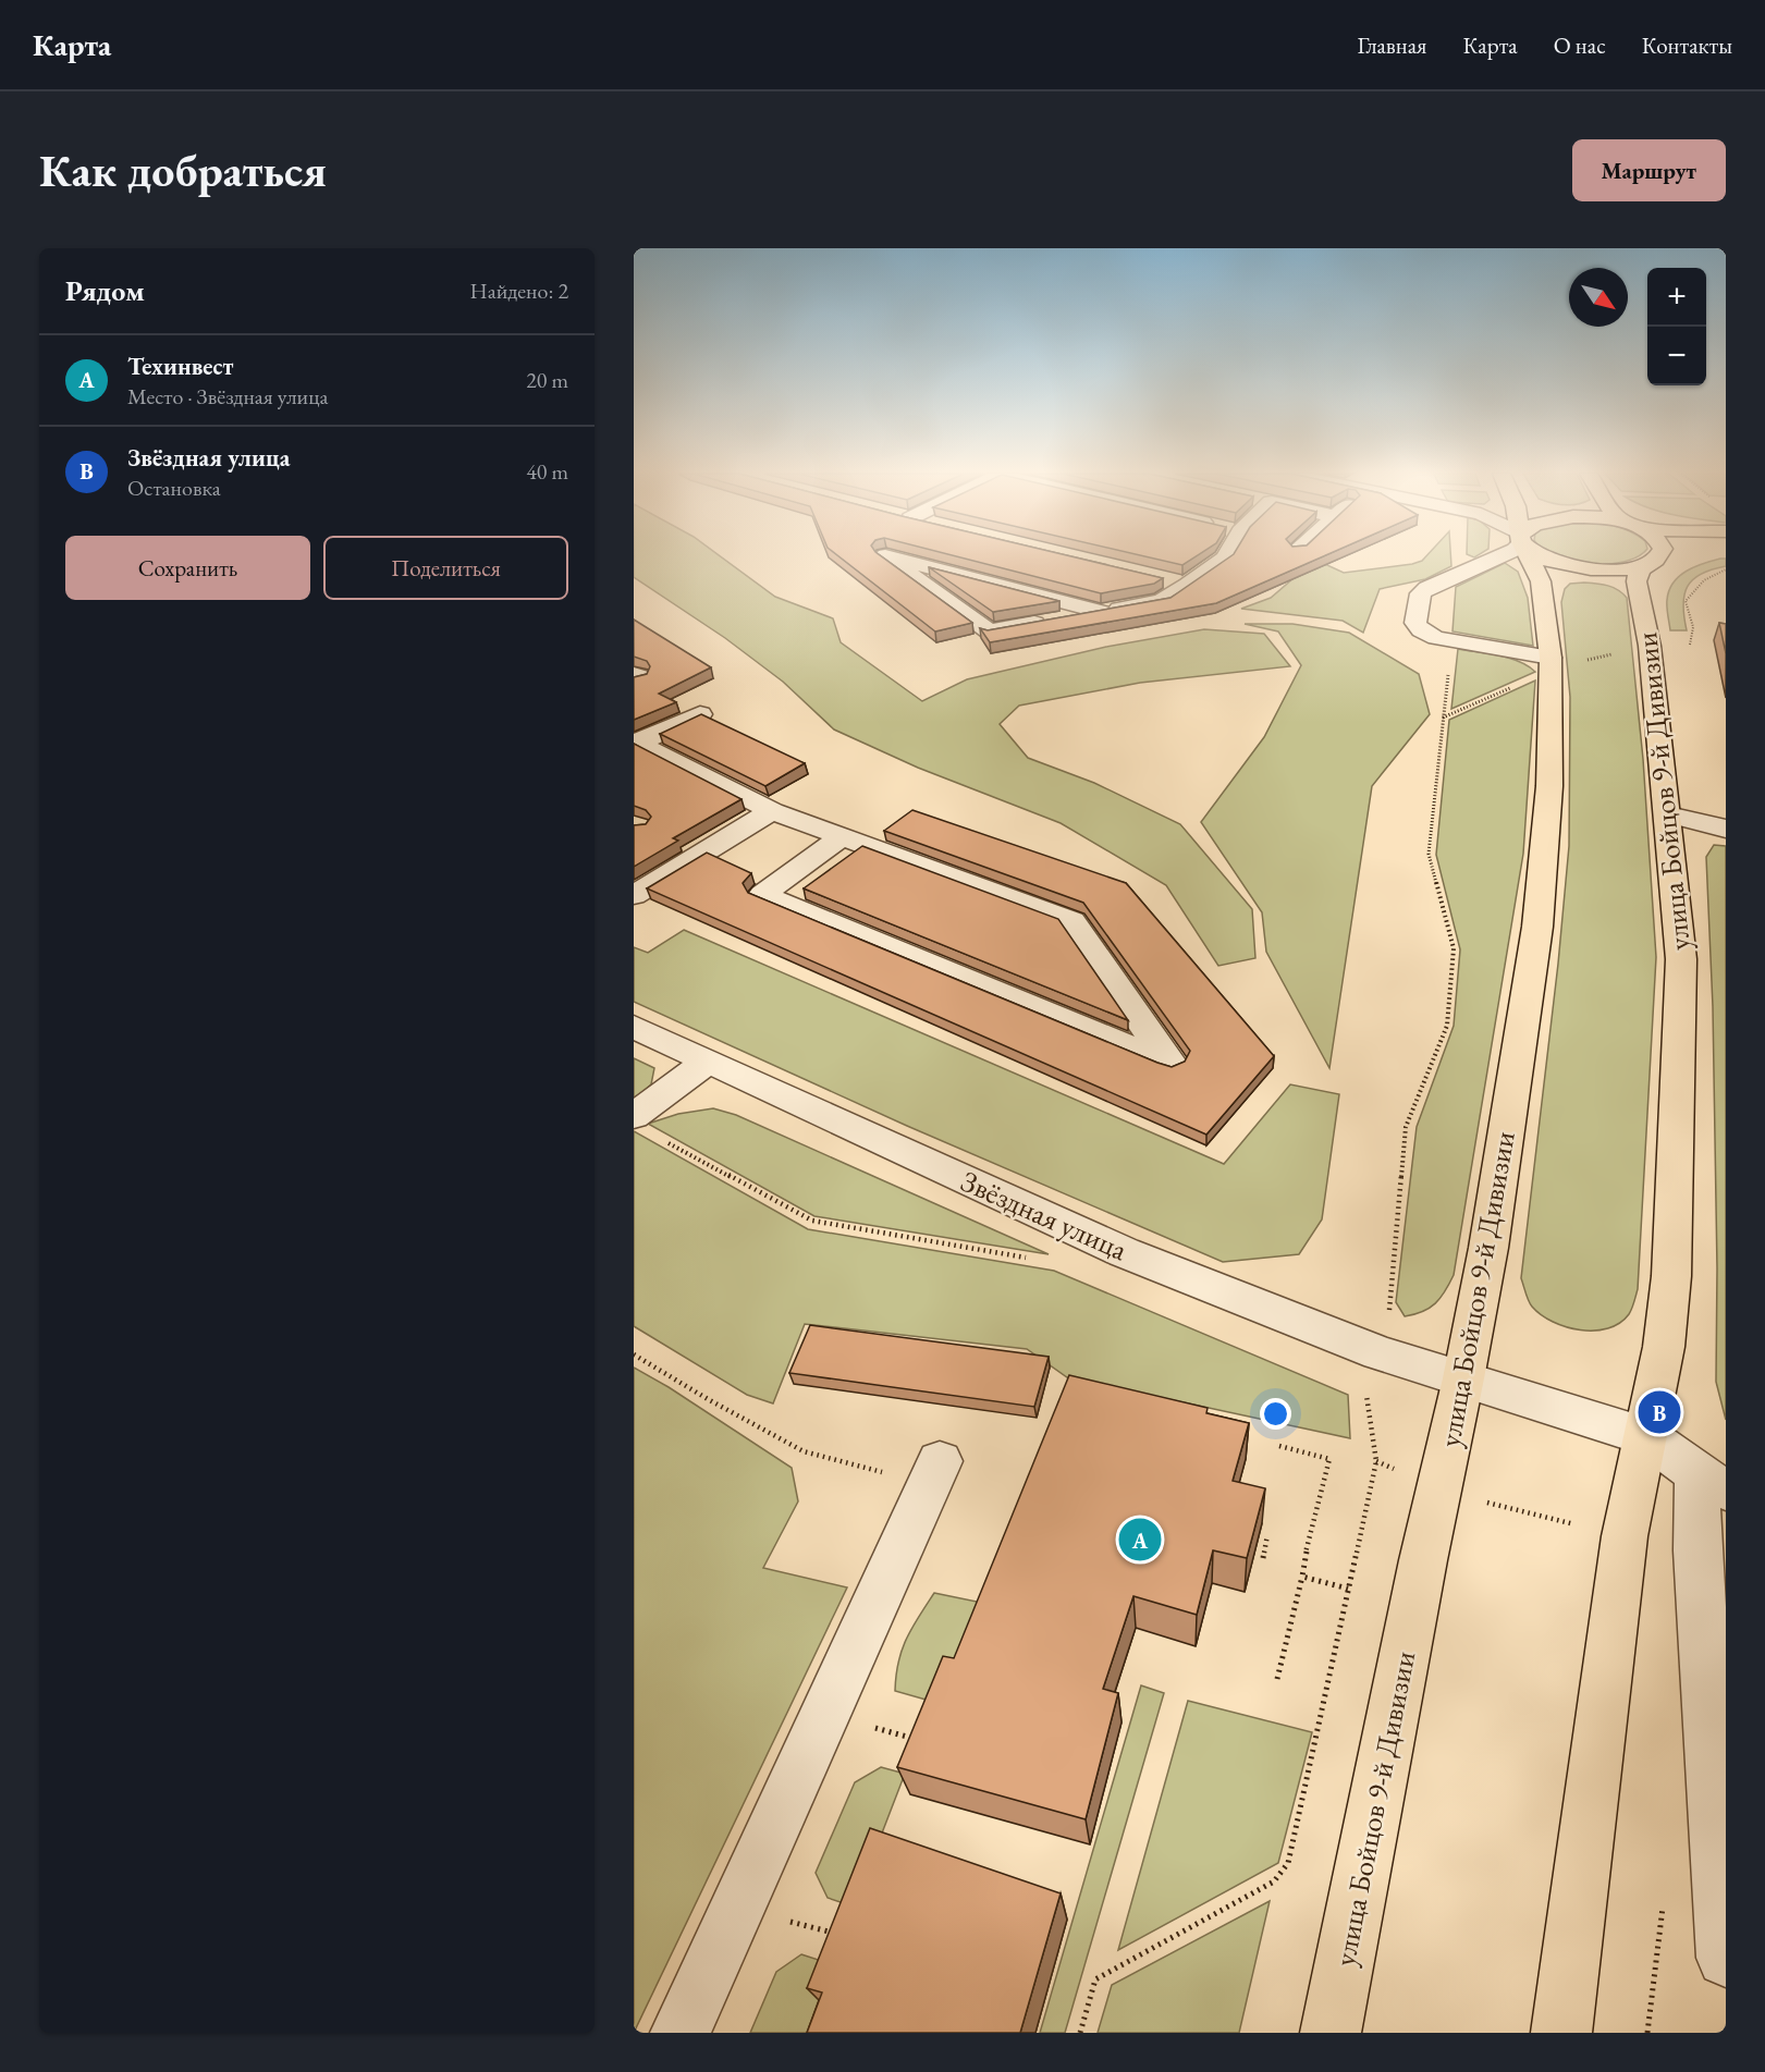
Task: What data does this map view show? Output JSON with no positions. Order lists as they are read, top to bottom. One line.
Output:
{"streets":{"main road":["улица Бойцов 9-й Дивизии"],"street":["Звёздная улица"]},"crossings":[["улица Бойцов 9-й Дивизии","Звёздная улица"]],"north":"bottom right","page":{"header":"Карта","nav":["Главная","Карта","О нас","Контакты"],"buttons":["Маршрут",["Сохранить","Поделиться"]],"title":"Как добраться","heading":["Рядом","Найдено: 2"],"map_buttons":["+","−"],"list":[{"mark":"A","name":"Техинвест","note":"Место · Звёздная улица","value":"20 m"},{"mark":"B","name":"Звёздная улица","note":"Остановка","value":"40 m"}],"pins":["B","A"]}}
